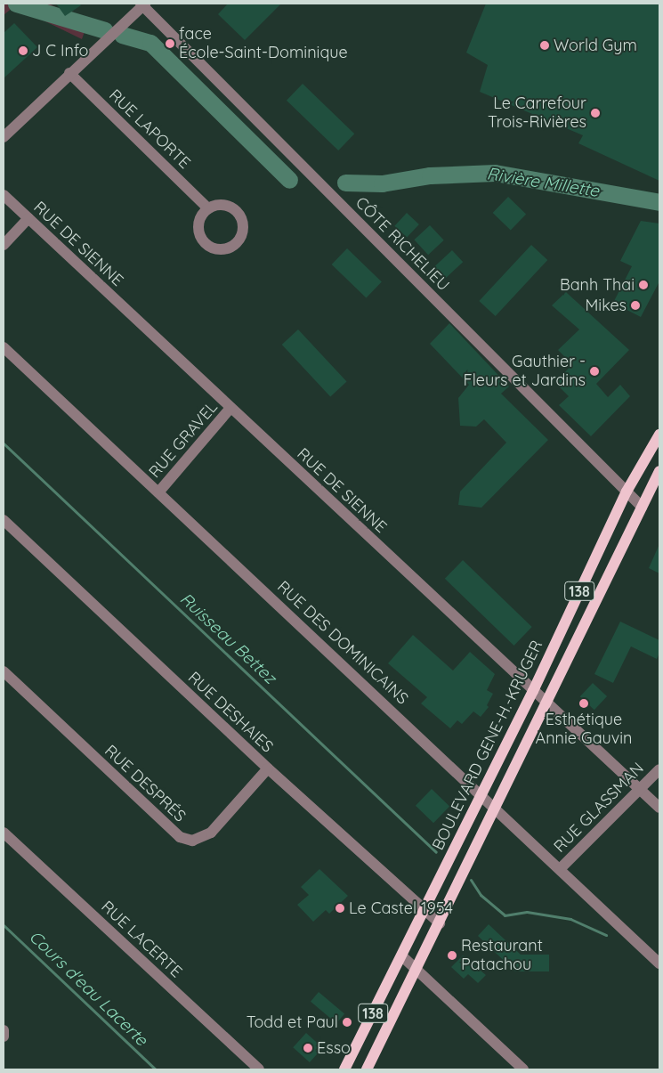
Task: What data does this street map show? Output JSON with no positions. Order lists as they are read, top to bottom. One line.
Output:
{"streets":{"main road":["138","BOULEVARD GENE-H.-KRUGER"],"street":["RUE LAPORTE","RUE DE SIENNE","CÔTE RICHELIEU","RUE GRAVEL","RUE DES DOMINICAINS","RUE DESHAIES","RUE DESPRÉS","RUE GLASSMAN","RUE LACERTE"]},"crossings":[["RUE DE SIENNE","RUE GRAVEL"],["RUE DE SIENNE","138"],["RUE DE SIENNE","BOULEVARD GENE-H.-KRUGER"],["RUE DE SIENNE","RUE GLASSMAN"],["CÔTE RICHELIEU","138"],["CÔTE RICHELIEU","BOULEVARD GENE-H.-KRUGER"],["RUE GRAVEL","RUE DES DOMINICAINS"],["138","RUE DES DOMINICAINS"],["138","RUE DESHAIES"],["RUE DES DOMINICAINS","BOULEVARD GENE-H.-KRUGER"],["RUE DES DOMINICAINS","RUE GLASSMAN"],["RUE DESHAIES","BOULEVARD GENE-H.-KRUGER"],["RUE DESHAIES","RUE DESPRÉS"]],"water":["Rivière Millette","Ruisseau Bettez","Cours d'eau Lacerte"],"places":["face École-Saint-Dominique","World Gym","J C Info","Le Carrefour Trois-Rivières","Banh Thai","Mikes","Gauthier - Fleurs et Jardins","Esthétique Annie Gauvin","Le Castel 1954","Restaurant Patachou","Todd et Paul","Esso"]}
